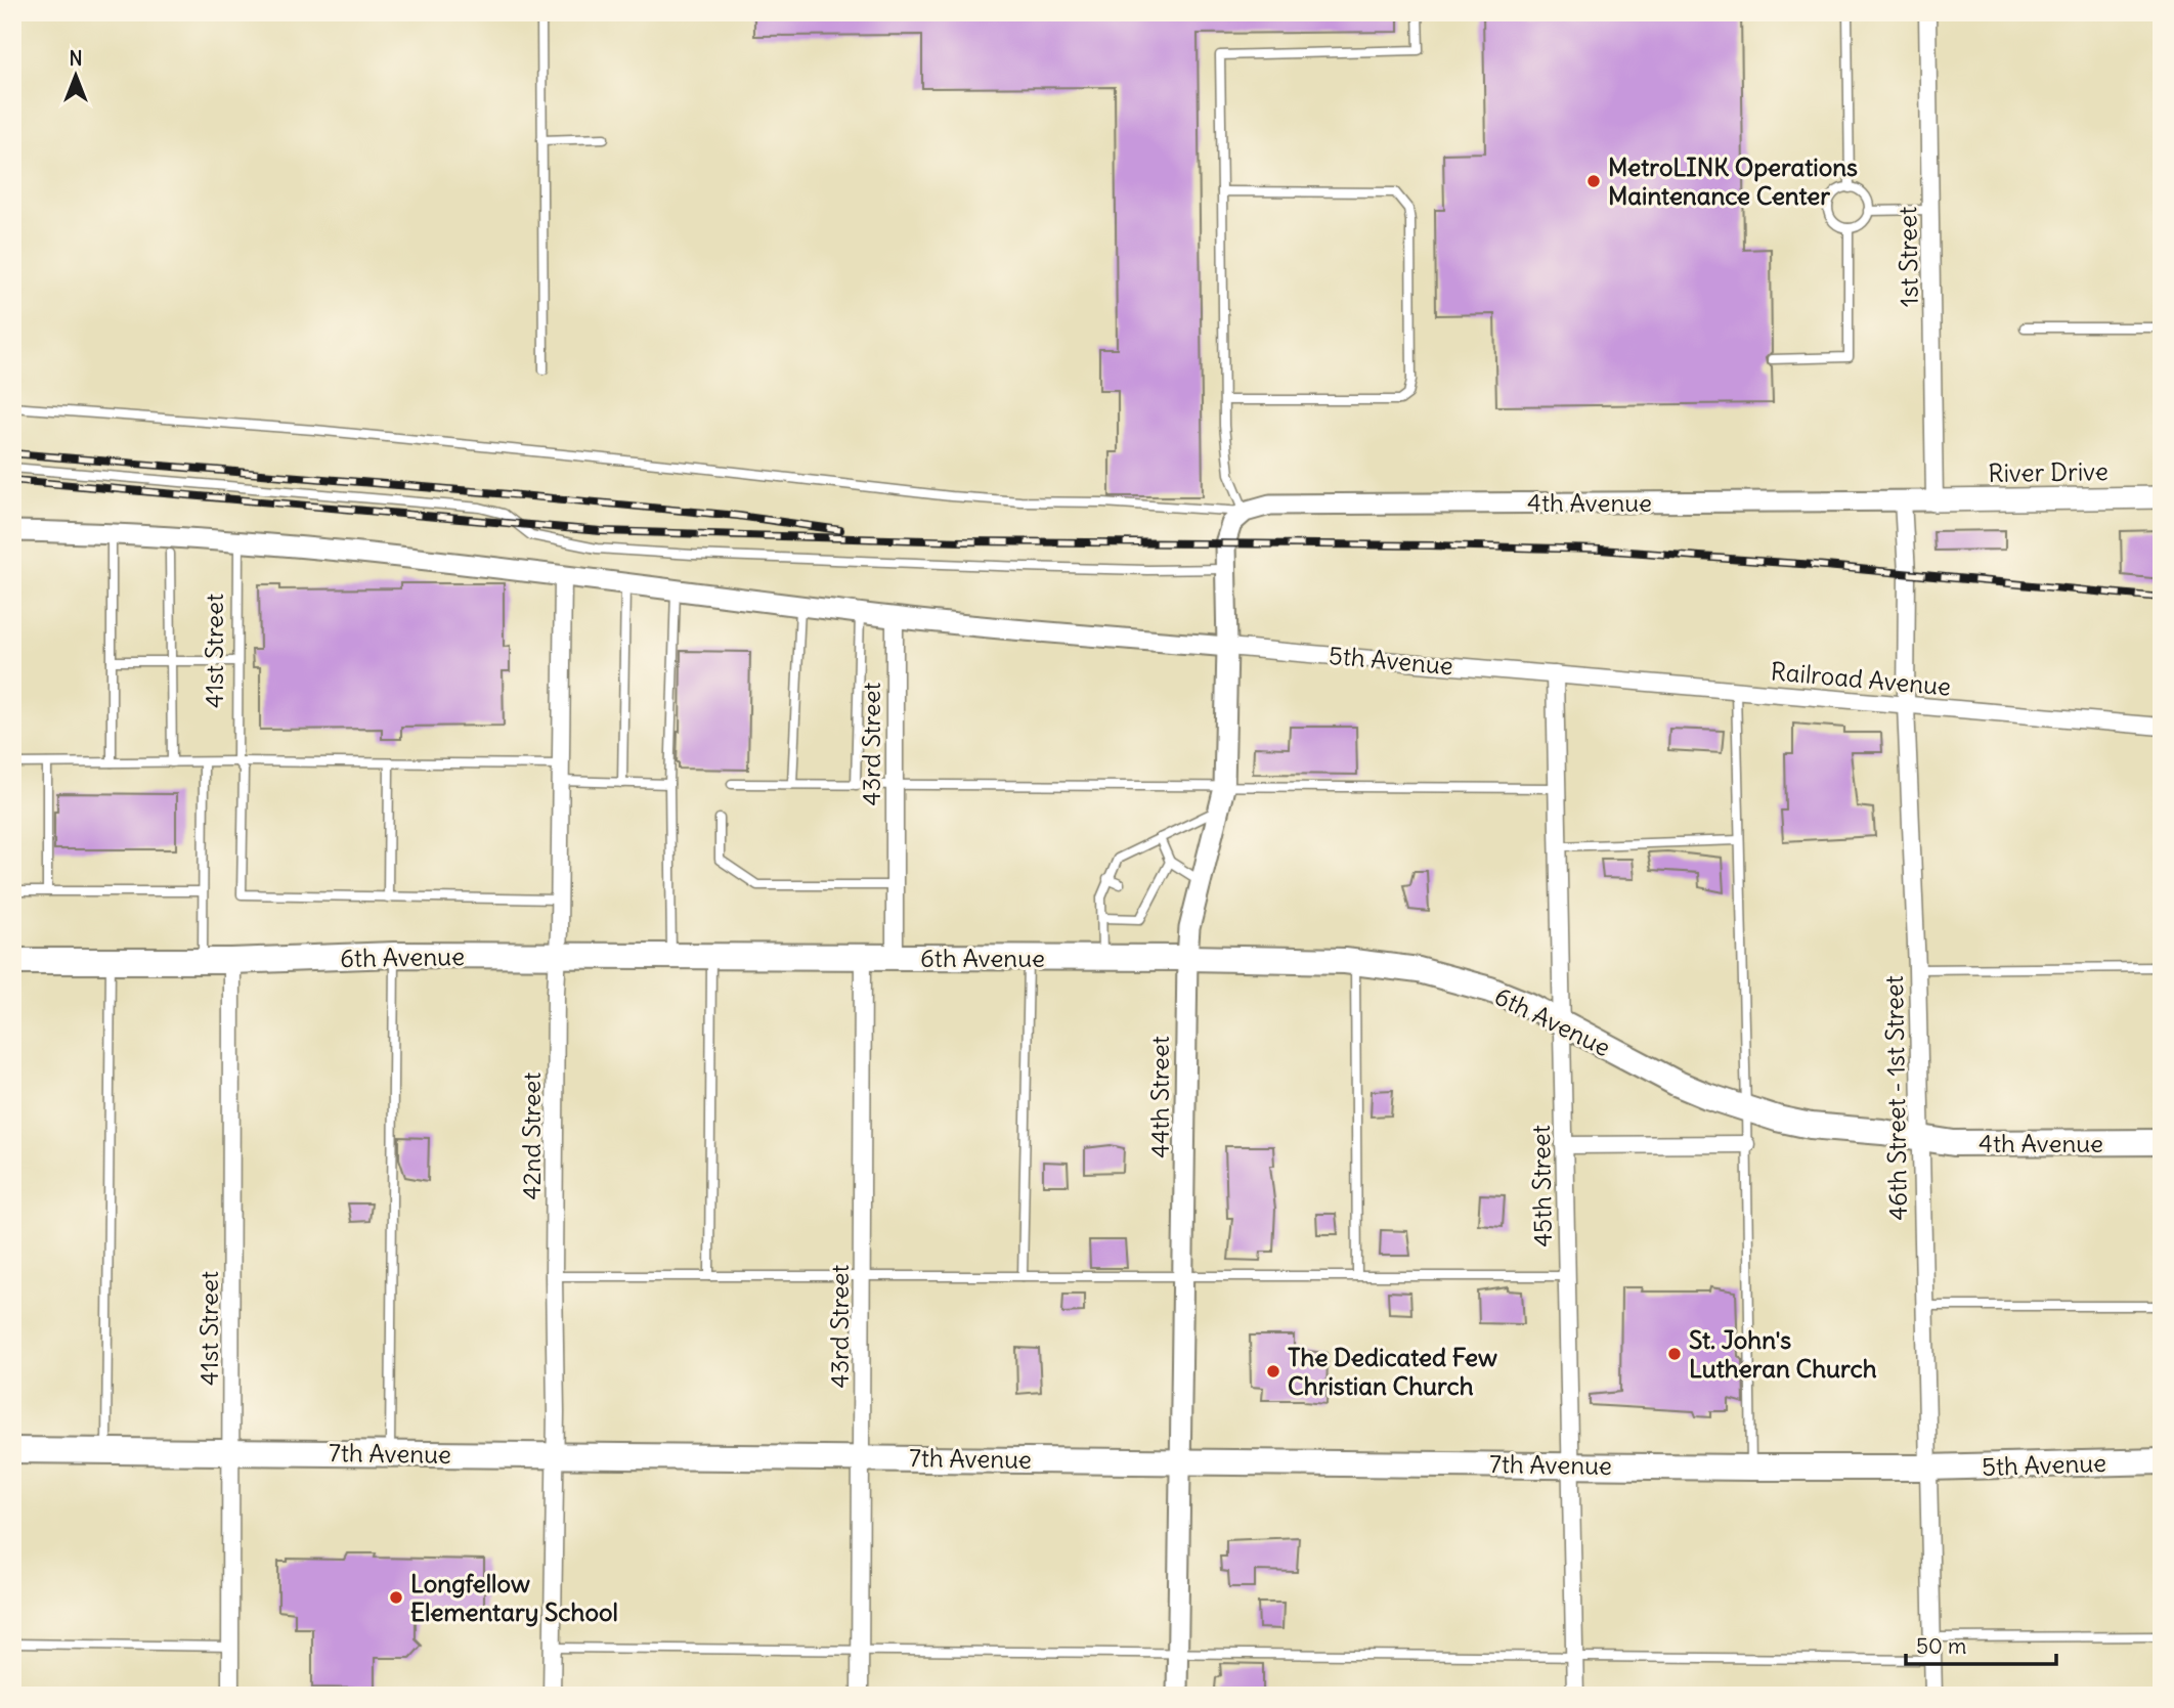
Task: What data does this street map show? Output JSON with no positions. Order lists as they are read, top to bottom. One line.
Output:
{"streets":{"main road":["River Drive","4th Avenue","5th Avenue","6th Avenue","7th Avenue"],"street":["1st Street","41st Street","Railroad Avenue","43rd Street","44th Street","46th Street - 1st Street","42nd Street","45th Street"]},"crossings":[["1st Street","River Drive"],["1st Street","4th Avenue"],["River Drive","4th Avenue"],["4th Avenue","6th Avenue"],["4th Avenue","44th Street"],["4th Avenue","46th Street - 1st Street"],["41st Street","6th Avenue"],["41st Street","7th Avenue"],["5th Avenue","Railroad Avenue"],["5th Avenue","44th Street"],["5th Avenue","46th Street - 1st Street"],["5th Avenue","45th Street"],["5th Avenue","7th Avenue"],["Railroad Avenue","46th Street - 1st Street"],["Railroad Avenue","45th Street"],["43rd Street","6th Avenue"],["43rd Street","7th Avenue"],["6th Avenue","44th Street"],["6th Avenue","46th Street - 1st Street"],["6th Avenue","42nd Street"],["6th Avenue","45th Street"],["44th Street","7th Avenue"],["46th Street - 1st Street","7th Avenue"],["42nd Street","7th Avenue"],["45th Street","7th Avenue"]],"places":["MetroLINK Operations Maintenance Center","St. John's Lutheran Church","The Dedicated Few Christian Church","Longfellow Elementary School"],"scale_bar":"50 m","north":"top"}
